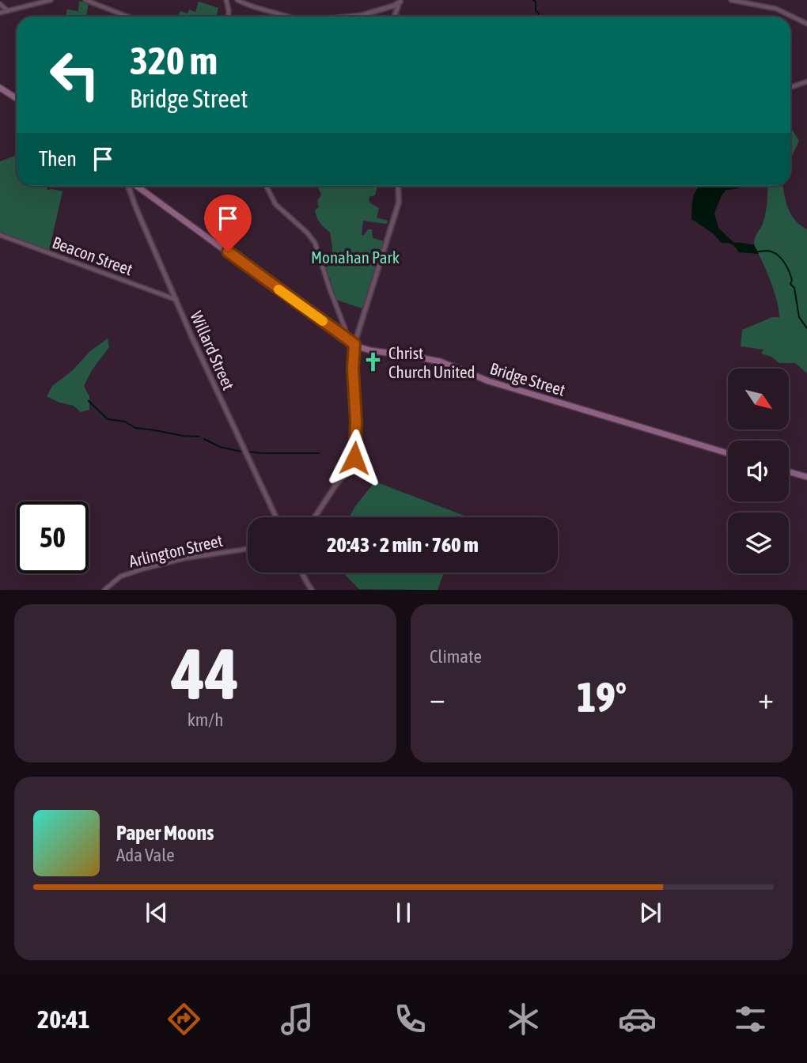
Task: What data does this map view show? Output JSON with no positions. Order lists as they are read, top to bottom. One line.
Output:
{"streets":{"main road":["Willard Street","Bridge Street"],"street":["Beacon Street","Arlington Street"]},"crossings":[["Beacon Street","Willard Street"]],"parks":["Monahan Park"],"places":{"church":["Christ Church United"]},"north":"bottom right","page":{"turn":["320 m","Bridge Street"],"then":"Then","limit":"50","trip":"20:43 · 2 min · 760 m","tile":[["44","km/h"],"Climate"],"heat":["−","19°","+"],"song":["Paper Moons","Ada Vale"],"tabs":"20:41"}}
